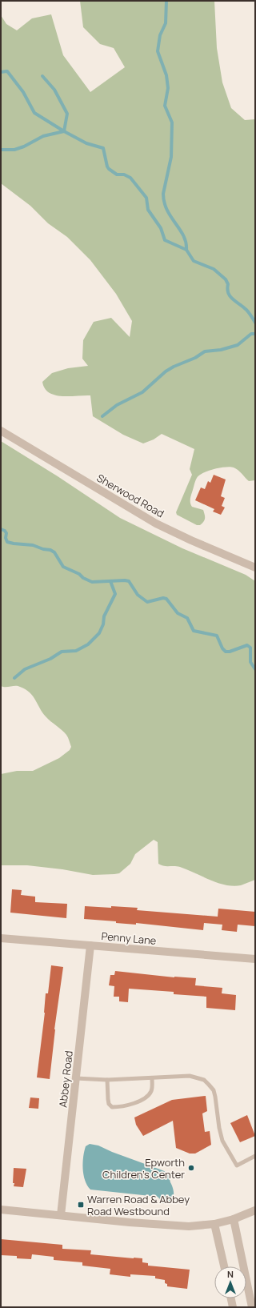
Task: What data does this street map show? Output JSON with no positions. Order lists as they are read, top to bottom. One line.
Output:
{"streets":{"street":["Sherwood Road","Penny Lane","Abbey Road"]},"crossings":[["Penny Lane","Abbey Road"]],"places":{"other":["Epworth Children's Center"],"transit":["Warren Road & Abbey Road Westbound"]},"north":"top"}
